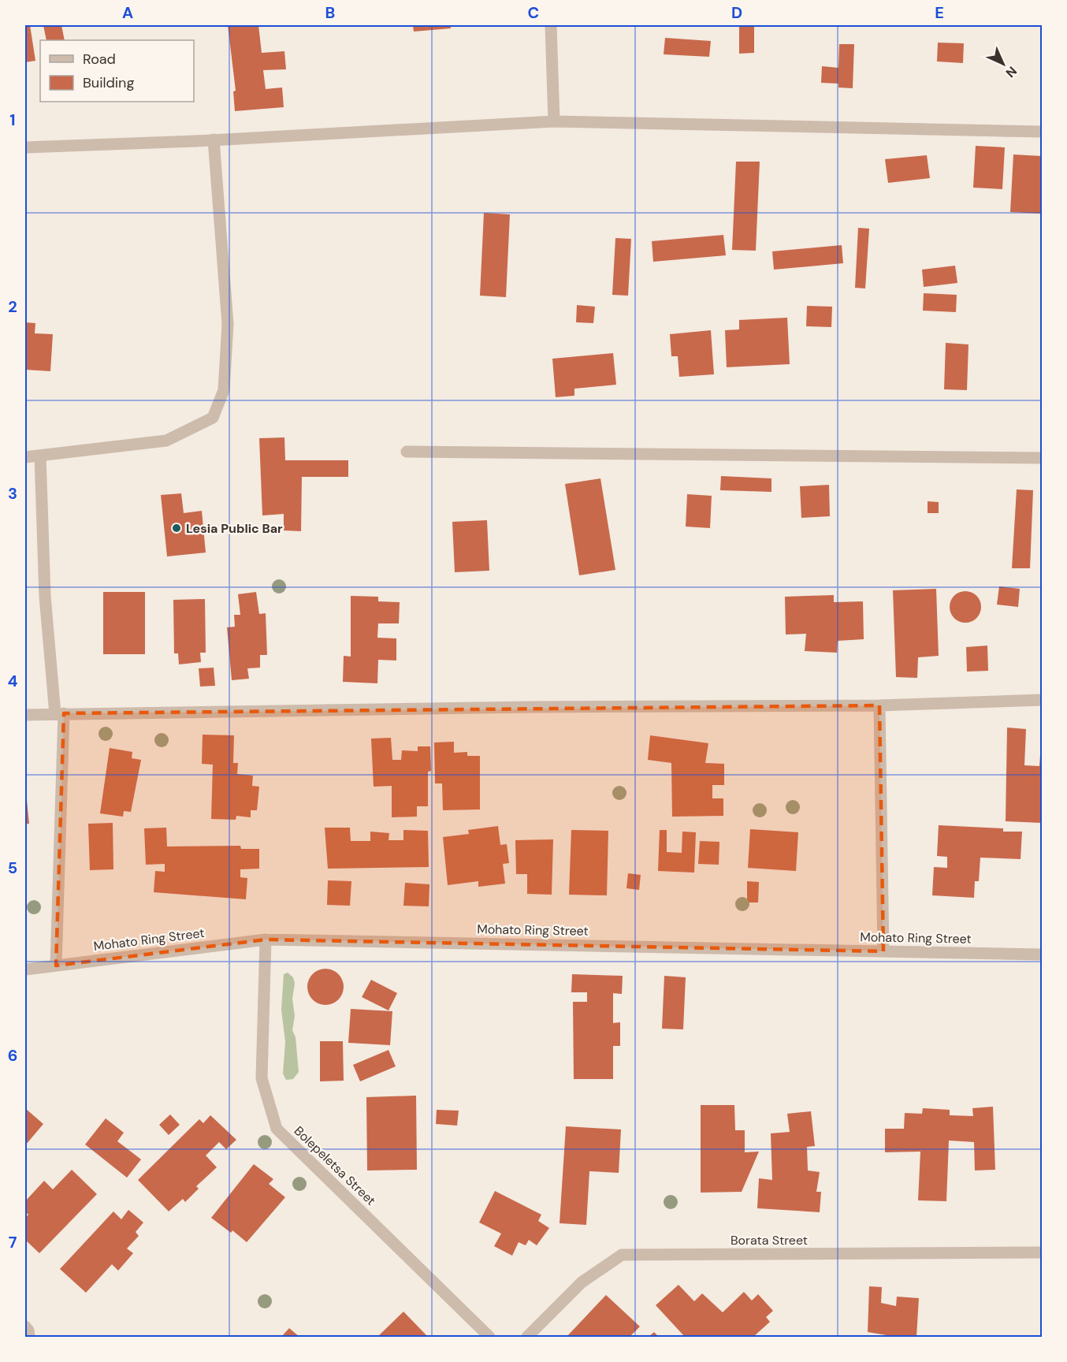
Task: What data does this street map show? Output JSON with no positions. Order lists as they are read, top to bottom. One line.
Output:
{"streets":{"street":["Mohato Ring Street","Bolepeletsa Street","Borata Street"]},"crossings":[["Mohato Ring Street","Bolepeletsa Street"]],"places":["Lesia Public Bar"],"legend":["Road","Building"],"north":"bottom right","grid":{"columns":["A","B","C","D","E"],"rows":["1","2","3","4","5","6","7"]}}
